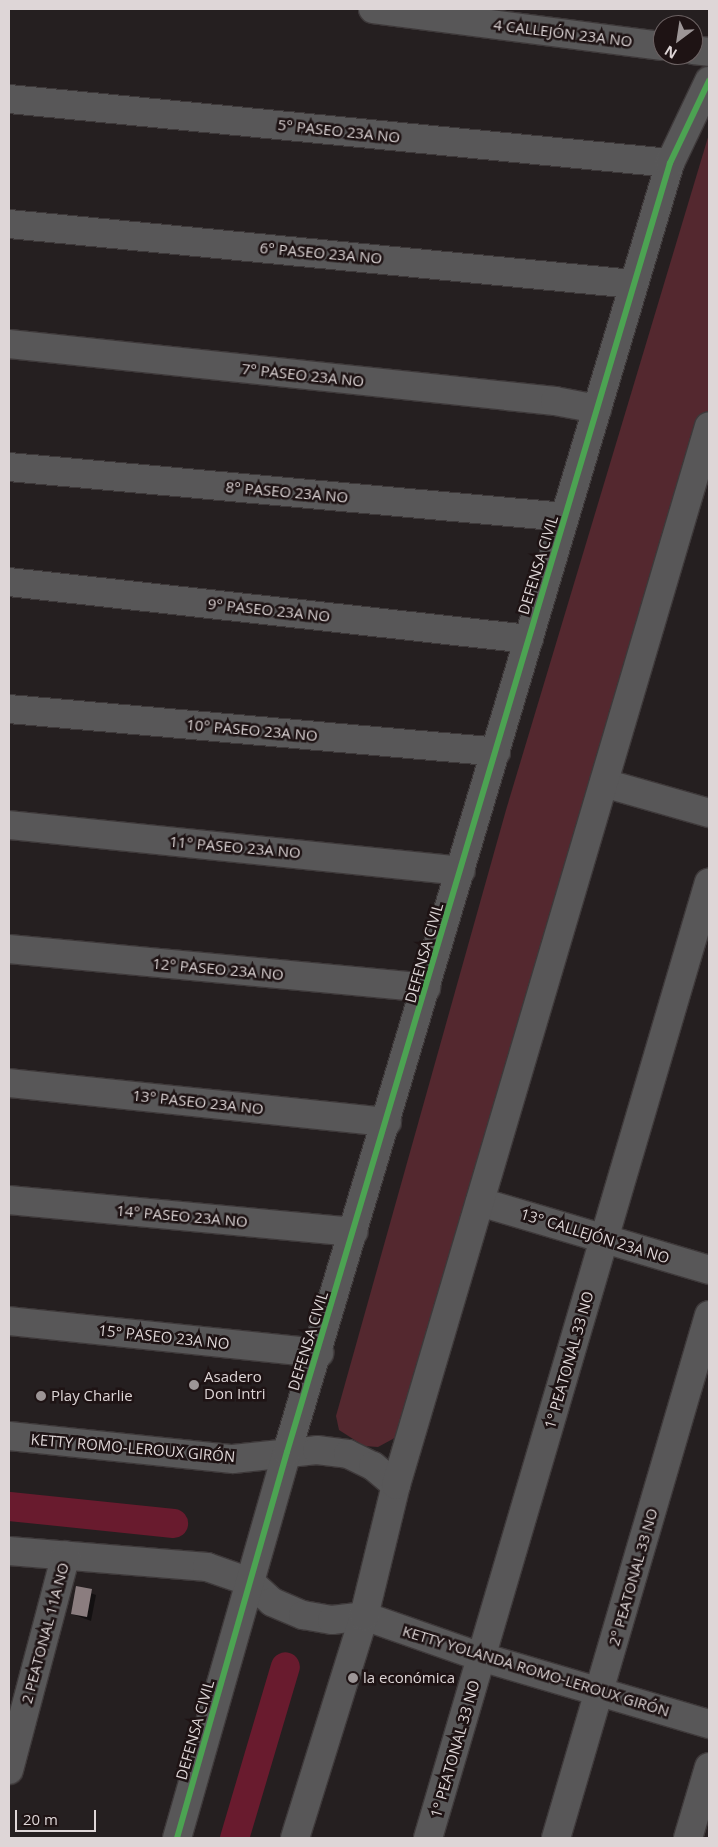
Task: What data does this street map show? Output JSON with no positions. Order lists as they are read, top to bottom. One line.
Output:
{"streets":{"street":["4 CALLEJÓN 23A NO","5° PASEO 23A NO","6° PASEO 23A NO","7° PASEO 23A NO","8° PASEO 23A NO","DEFENSA CIVIL","9° PASEO 23A NO","10° PASEO 23A NO","11° PASEO 23A NO","12° PASEO 23A NO","13° PASEO 23A NO","14° PASEO 23A NO","13° CALLEJÓN 23A NO","15° PASEO 23A NO","1° PEATONAL 33 NO","KETTY ROMO-LEROUX GIRÓN","2° PEATONAL 33 NO","2 PEATONAL 11A NO","KETTY YOLANDA ROMO-LEROUX GIRÓN"]},"crossings":[["5° PASEO 23A NO","DEFENSA CIVIL"],["6° PASEO 23A NO","DEFENSA CIVIL"],["7° PASEO 23A NO","DEFENSA CIVIL"],["8° PASEO 23A NO","DEFENSA CIVIL"],["DEFENSA CIVIL","9° PASEO 23A NO"],["DEFENSA CIVIL","10° PASEO 23A NO"],["DEFENSA CIVIL","11° PASEO 23A NO"],["DEFENSA CIVIL","12° PASEO 23A NO"],["DEFENSA CIVIL","13° PASEO 23A NO"],["DEFENSA CIVIL","14° PASEO 23A NO"],["DEFENSA CIVIL","15° PASEO 23A NO"],["DEFENSA CIVIL","KETTY ROMO-LEROUX GIRÓN"],["DEFENSA CIVIL","KETTY YOLANDA ROMO-LEROUX GIRÓN"],["13° CALLEJÓN 23A NO","1° PEATONAL 33 NO"],["1° PEATONAL 33 NO","KETTY YOLANDA ROMO-LEROUX GIRÓN"],["KETTY ROMO-LEROUX GIRÓN","KETTY YOLANDA ROMO-LEROUX GIRÓN"],["2° PEATONAL 33 NO","KETTY YOLANDA ROMO-LEROUX GIRÓN"]],"places":["Asadero Don Intri","Play Charlie","la económica"],"scale_bar":"20 m","north":"bottom left"}
